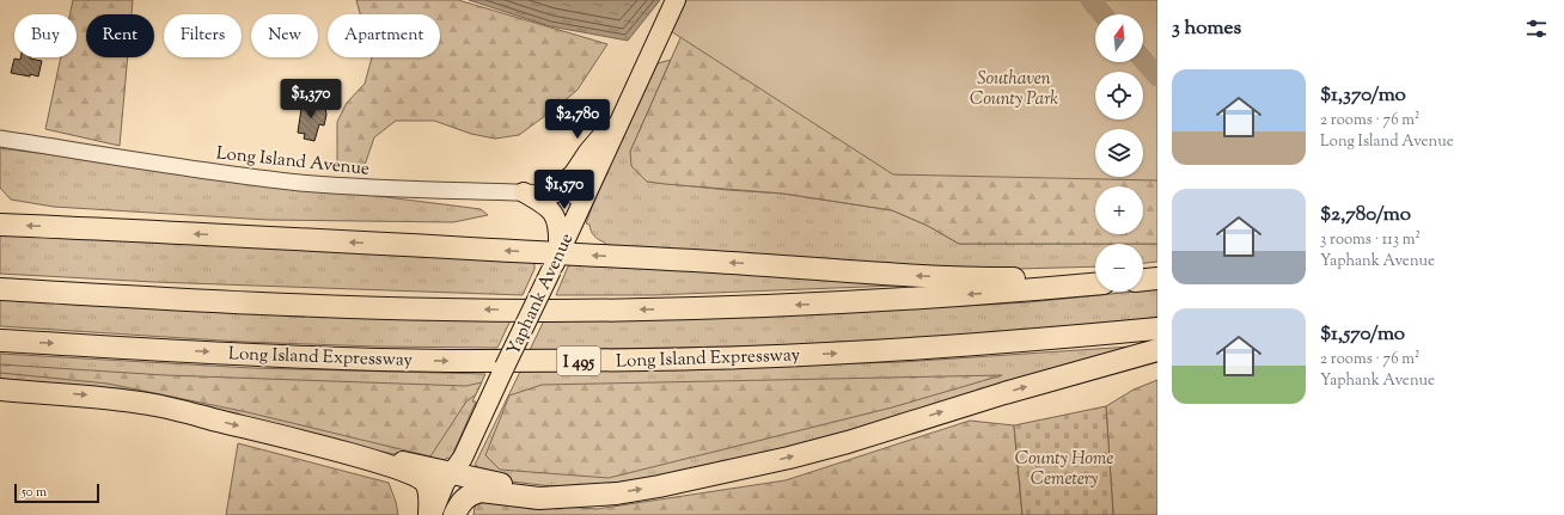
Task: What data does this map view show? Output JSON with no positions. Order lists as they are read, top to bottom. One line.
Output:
{"streets":{"highway":["Long Island Expressway","I 495"],"main road":["Yaphank Avenue"],"street":["Long Island Avenue"]},"crossings":[["Long Island Avenue","Yaphank Avenue"]],"parks":["Southaven County Park","County Home Cemetery"],"scale_bar":"50 m","north":"top","page":{"heading":"3 homes","map_buttons":["+","−"],"chip":["Buy","Rent","Filters","New","Apartment"],"list":[{"name":"$1,370/mo","note":"2 rooms · 76 m² · Long Island Avenue"},{"name":"$2,780/mo","note":"3 rooms · 113 m² · Yaphank Avenue"},{"name":"$1,570/mo","note":"2 rooms · 76 m² · Yaphank Avenue"}],"price":["$1,370","$2,780","$1,570"],"scale":"50 m"}}
